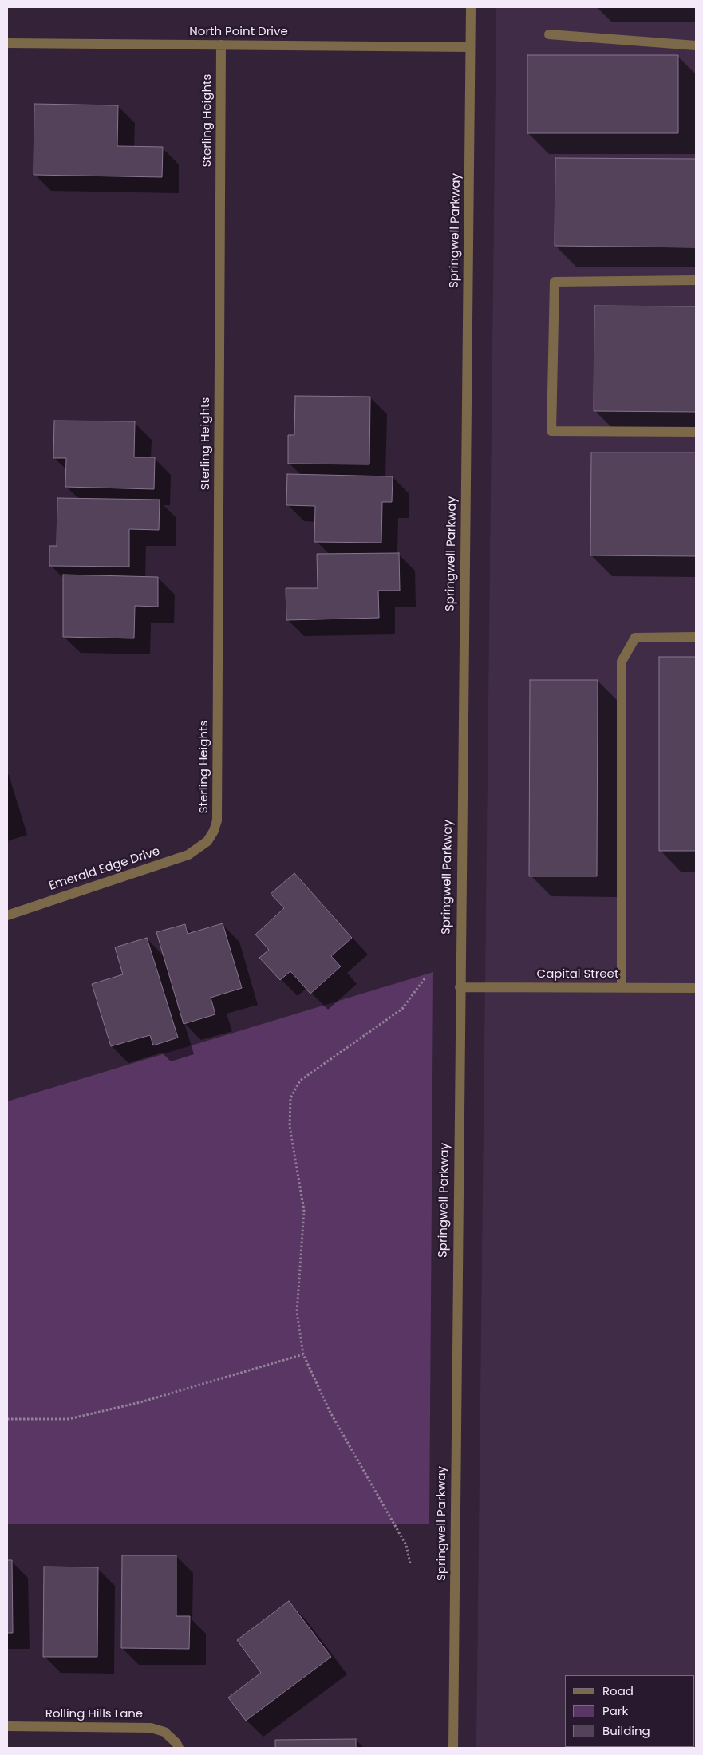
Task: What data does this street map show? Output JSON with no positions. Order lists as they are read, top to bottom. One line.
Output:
{"streets":{"street":["North Point Drive","Sterling Heights","Springwell Parkway","Emerald Edge Drive","Capital Street","Rolling Hills Lane"]},"crossings":[["North Point Drive","Sterling Heights"],["North Point Drive","Springwell Parkway"],["Sterling Heights","Emerald Edge Drive"],["Springwell Parkway","Capital Street"]],"legend":["Road","Park","Building"]}
